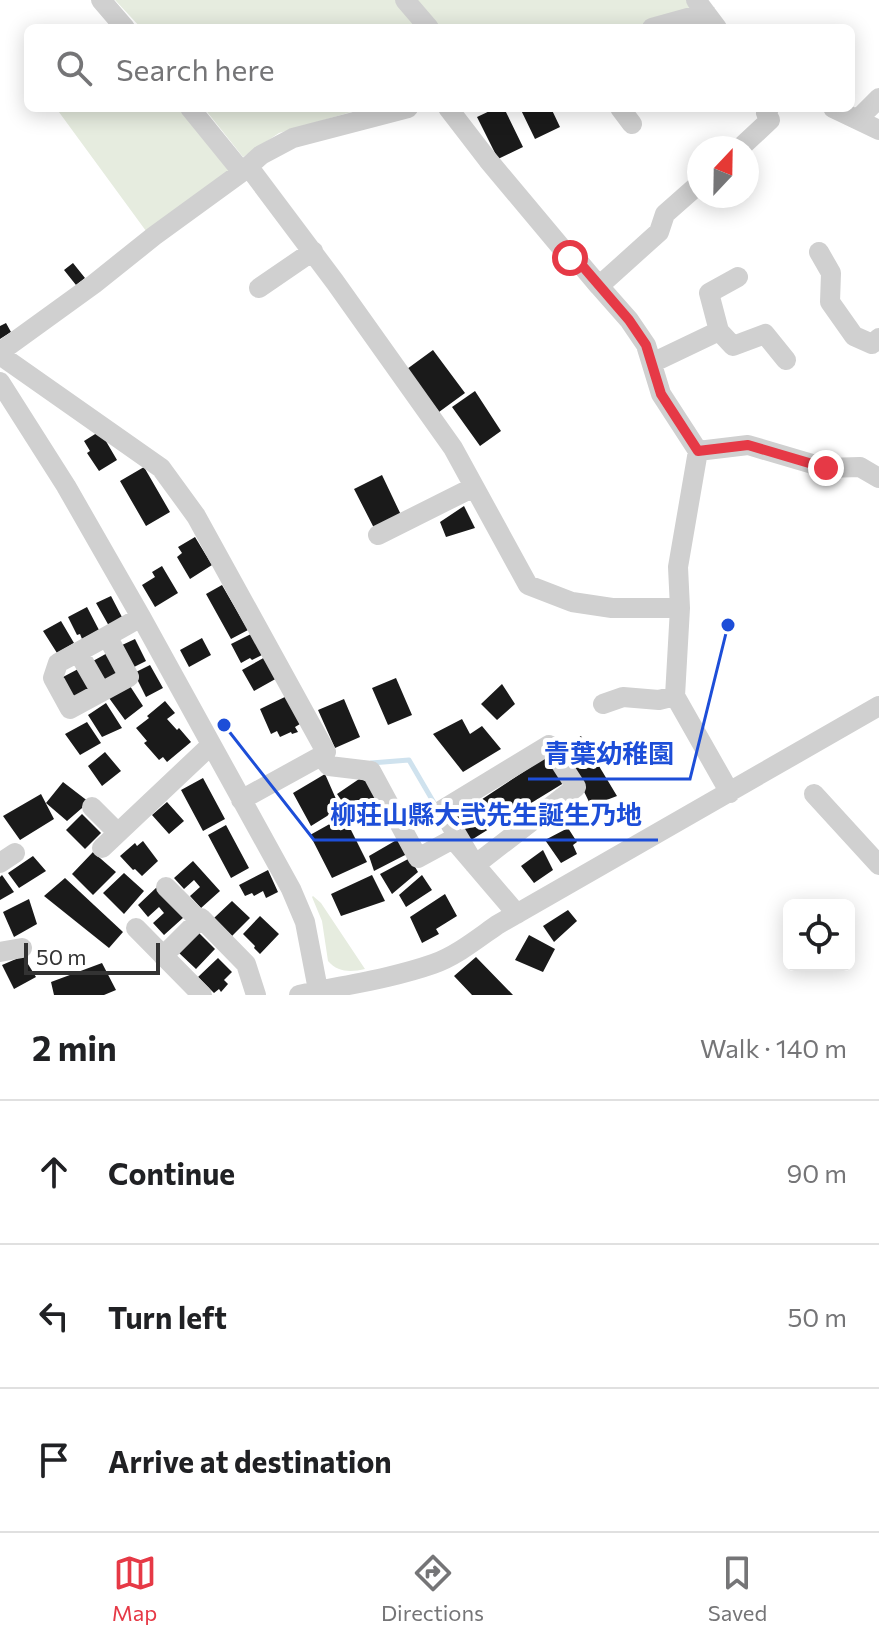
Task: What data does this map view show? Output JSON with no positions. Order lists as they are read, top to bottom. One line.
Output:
{"places":["青葉幼稚園","柳荘山縣大弐先生誕生乃地"],"scale_bar":"50 m","north":"top","page":{"search":"Search here","scale":"50 m","heading":["2 min","Walk · 140 m"],"list":[["Continue","90 m"],["Turn left","50 m"],"Arrive at destination"],"nav":["Map","Directions","Saved"]}}
